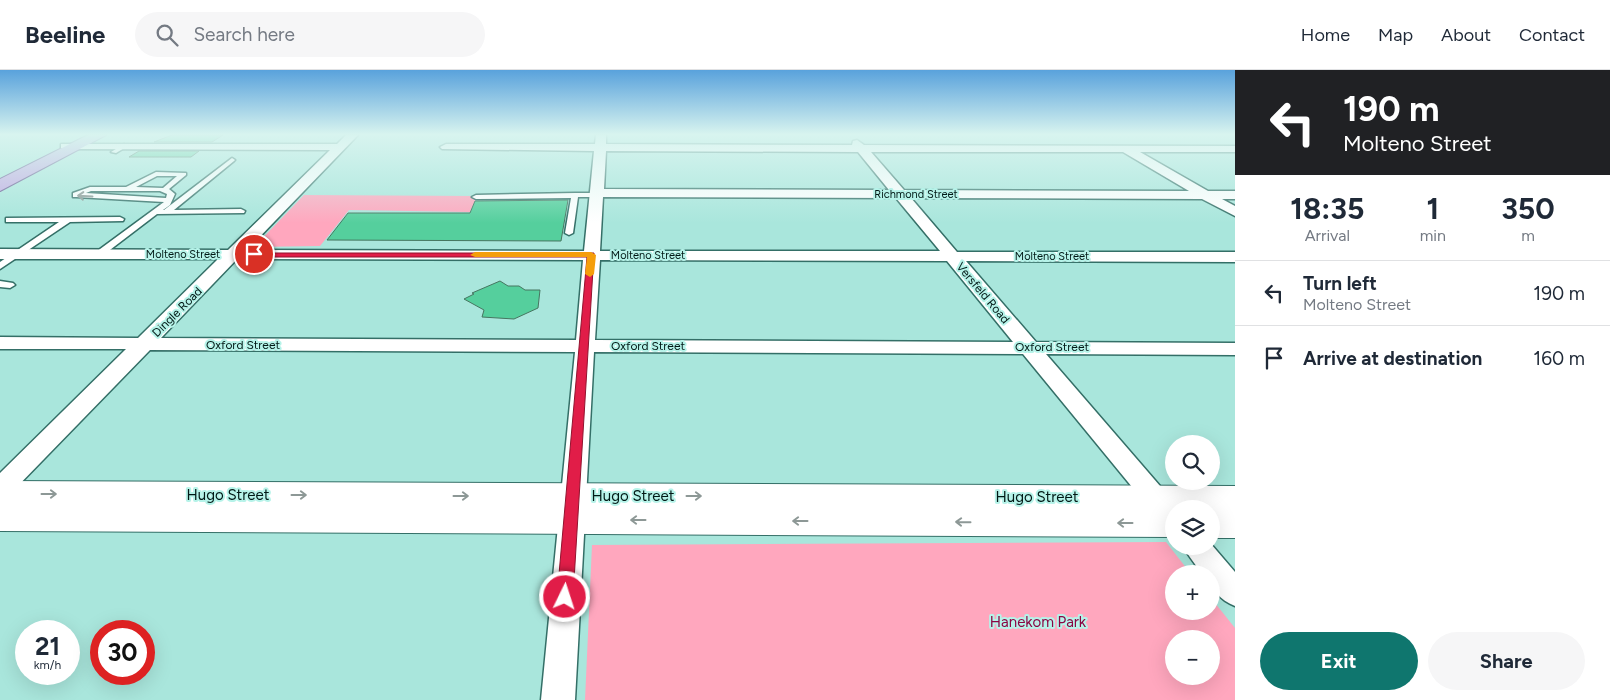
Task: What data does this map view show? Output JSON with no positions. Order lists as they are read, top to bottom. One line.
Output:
{"streets":{"street":["Richmond Street","Molteno Street","Versfeld Road","Dingle Road","Oxford Street","Hugo Street"]},"crossings":[["Richmond Street","Versfeld Road"],["Molteno Street","Versfeld Road"],["Molteno Street","Dingle Road"],["Versfeld Road","Oxford Street"],["Dingle Road","Oxford Street"]],"parks":["Hanekom Park"],"page":{"header":"Beeline","search":"Search here","nav":["Home","Map","About","Contact"],"turn":["190 m","Molteno Street"],"eta":["18:35","Arrival","1","min","350","m"],"list":[{"name":"Turn left","note":"Molteno Street","value":"190 m"},{"name":"Arrive at destination","value":"160 m"}],"map_buttons":["+","−"],"speed":"21 km/h","limit":"30","buttons":["Exit","Share"]}}
